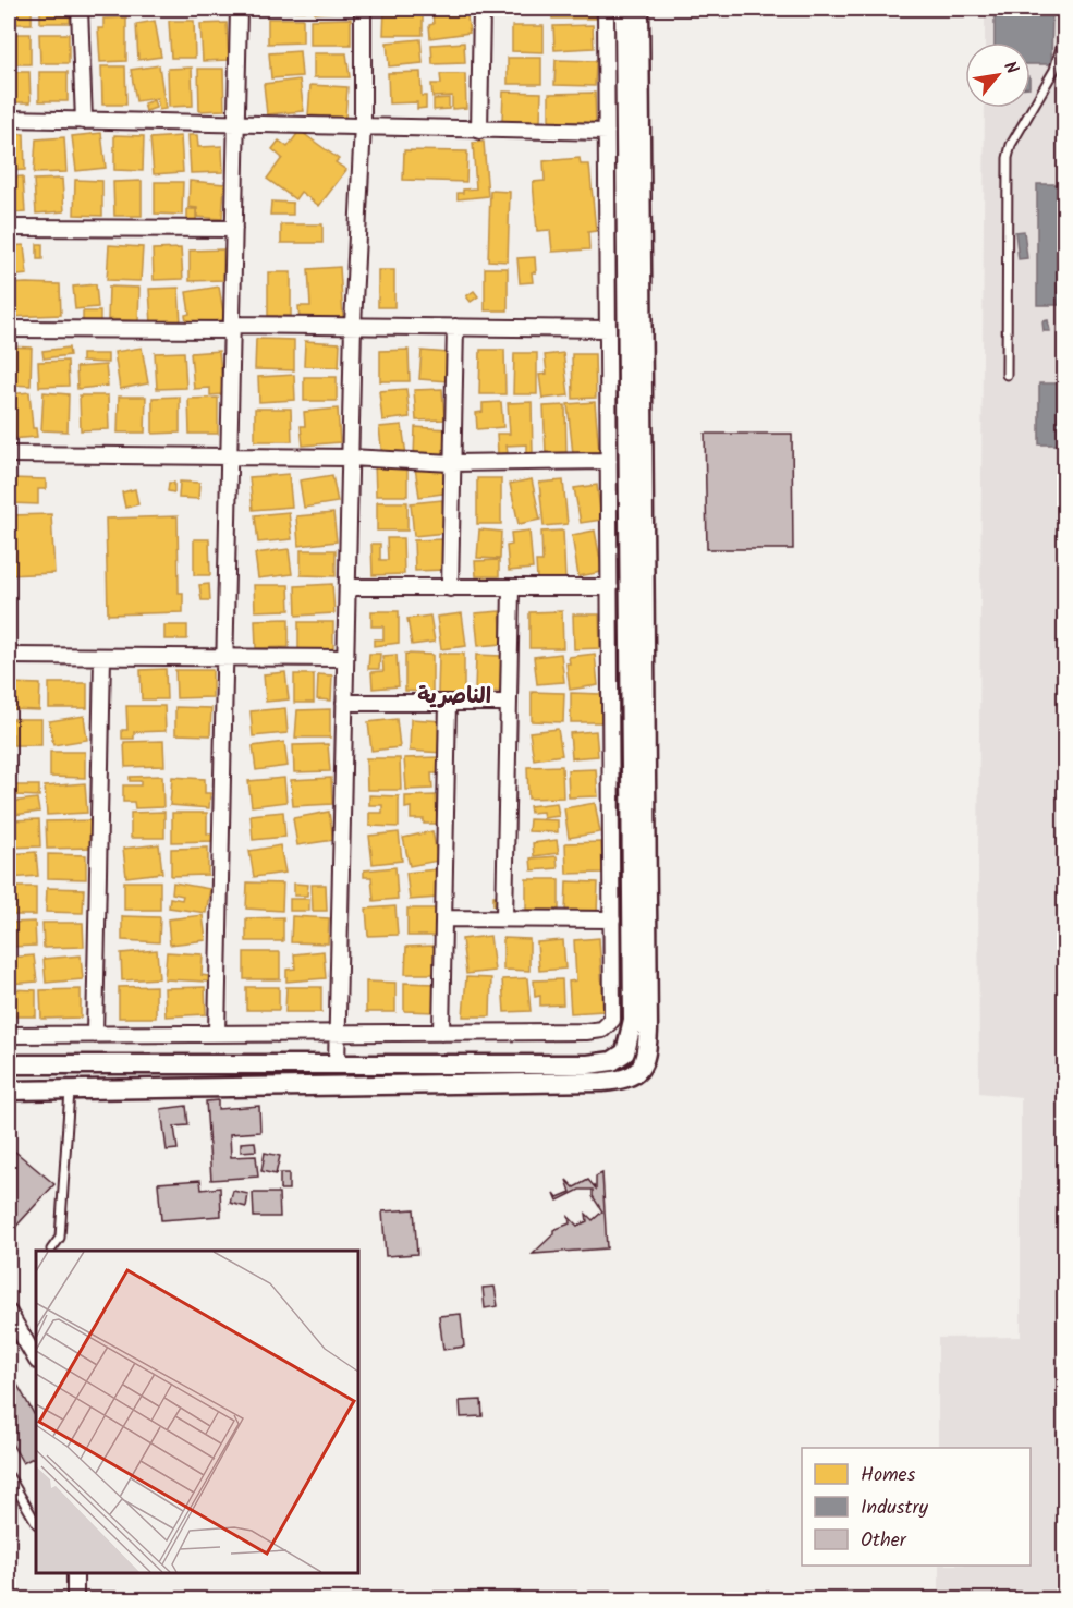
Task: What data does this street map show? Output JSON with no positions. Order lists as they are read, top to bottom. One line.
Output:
{"districts":["الناصرية"],"legend":["Homes","Industry","Other"],"north":"top right"}
